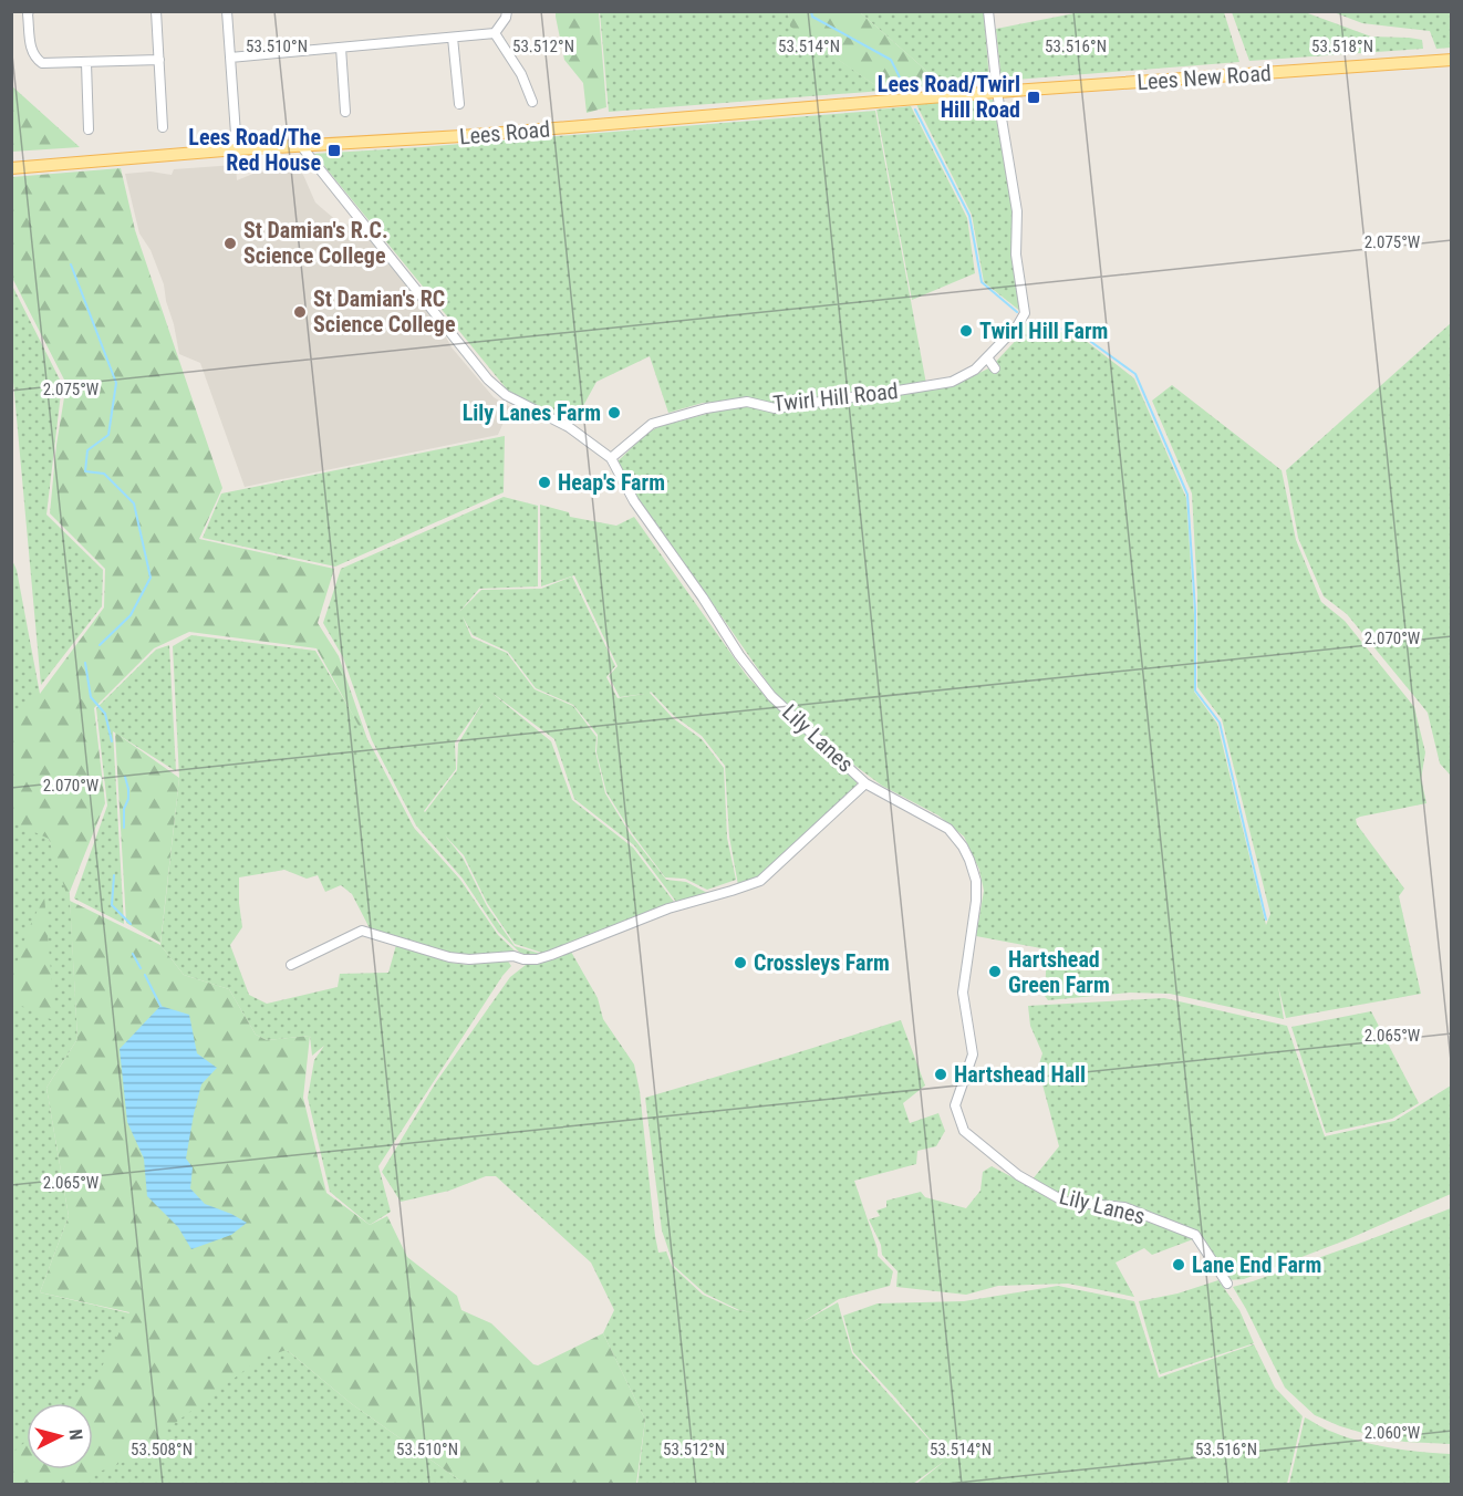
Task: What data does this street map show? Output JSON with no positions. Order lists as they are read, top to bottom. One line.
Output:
{"streets":{"main road":["Lees New Road","Lees Road"],"street":["Twirl Hill Road","Lily Lanes"]},"crossings":[["Lees New Road","Lees Road"],["Lees New Road","Twirl Hill Road"],["Lees Road","Twirl Hill Road"],["Lees Road","Lily Lanes"],["Twirl Hill Road","Lily Lanes"]],"places":{"transit":["Lees Road/Twirl Hill Road","Lees Road/The Red House"],"other":["St Damian's R.C. Science College","St Damian's RC Science College","Twirl Hill Farm","Lily Lanes Farm","Heap's Farm","Crossleys Farm","Hartshead Green Farm","Hartshead Hall","Lane End Farm"]},"north":"right","coordinates":["53.510°N","53.512°N","53.514°N","53.516°N","53.518°N","2.075°W","2.070°W","2.065°W","2.060°W","53.508°N"]}
